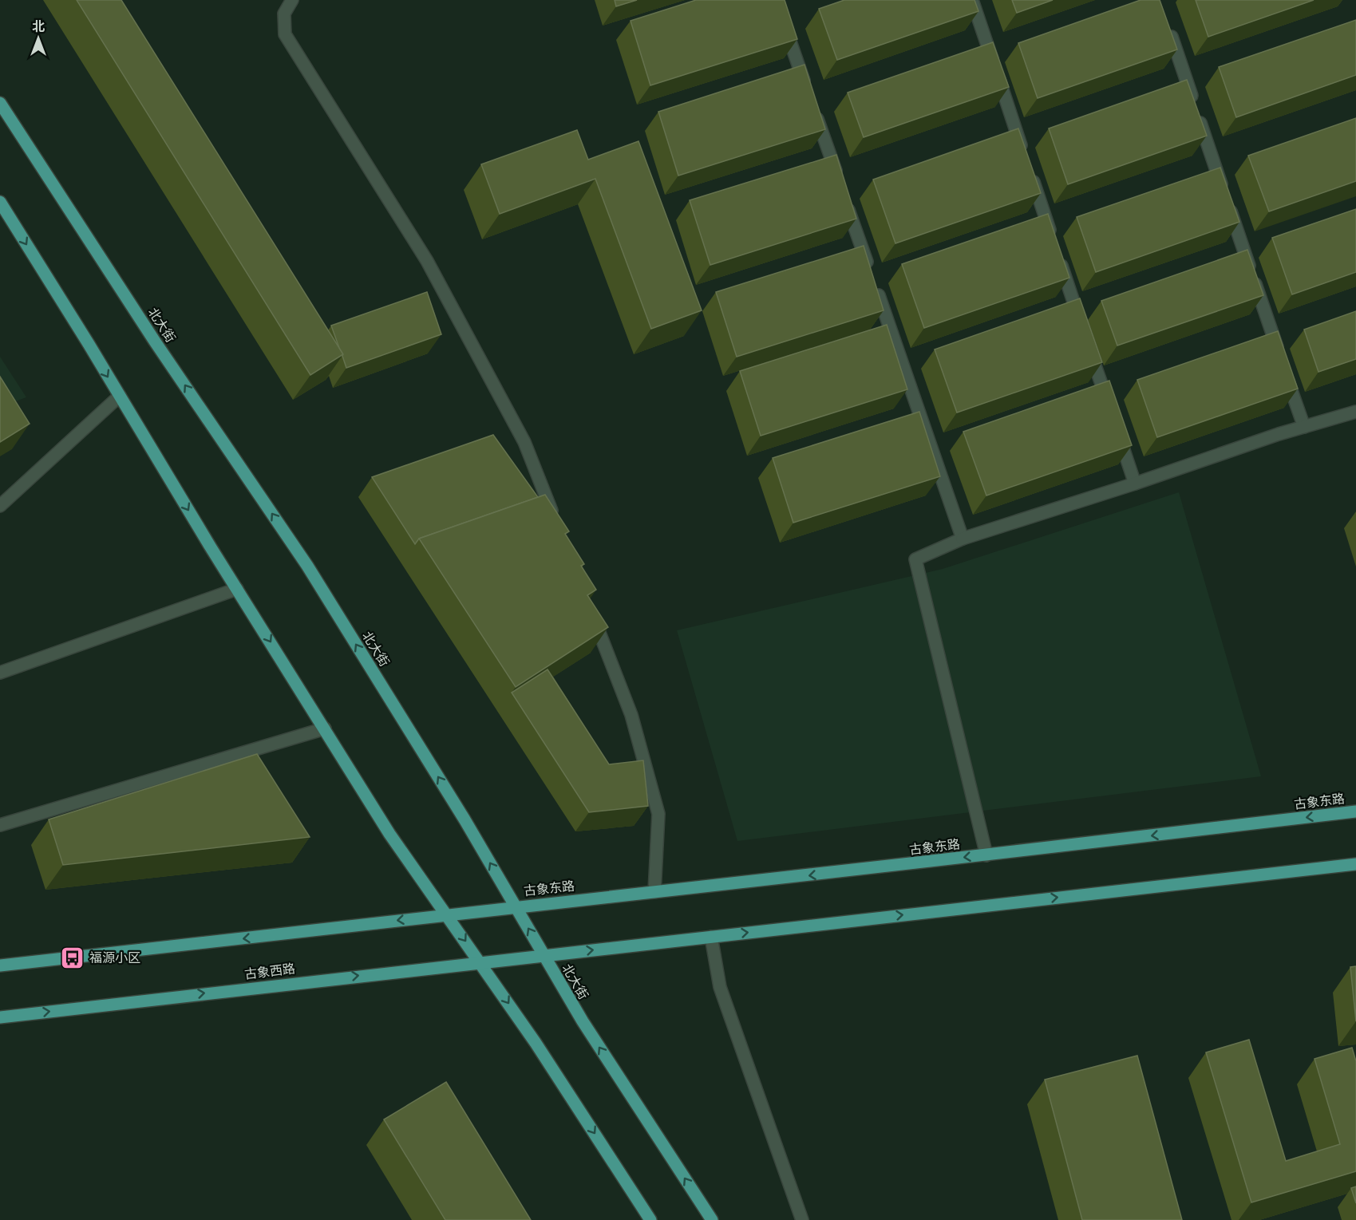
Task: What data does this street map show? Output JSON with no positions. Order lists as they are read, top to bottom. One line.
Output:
{"streets":{"main road":["北大街","古象东路","古象西路"]},"crossings":[["北大街","古象东路"],["北大街","古象西路"]],"places":{"bus stop":["福源小区"]},"north":"top"}
